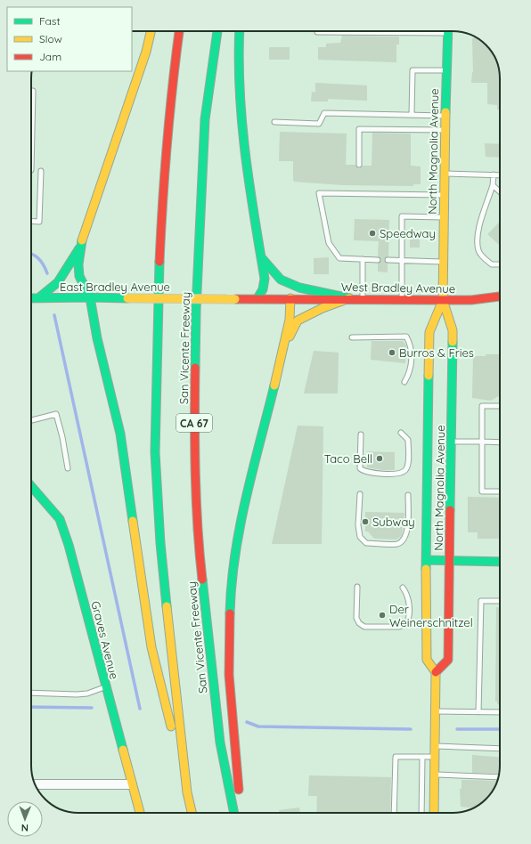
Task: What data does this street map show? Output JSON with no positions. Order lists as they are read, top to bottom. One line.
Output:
{"streets":{"main road":["North Magnolia Avenue","East Bradley Avenue","West Bradley Avenue","San Vicente Freeway","CA 67","Graves Avenue"]},"crossings":[["North Magnolia Avenue","West Bradley Avenue"],["East Bradley Avenue","West Bradley Avenue"]],"places":["Speedway","Burros & Fries","Taco Bell","Subway","Der Weinerschnitzel"],"legend":["Fast","Slow","Jam"],"north":"bottom"}
